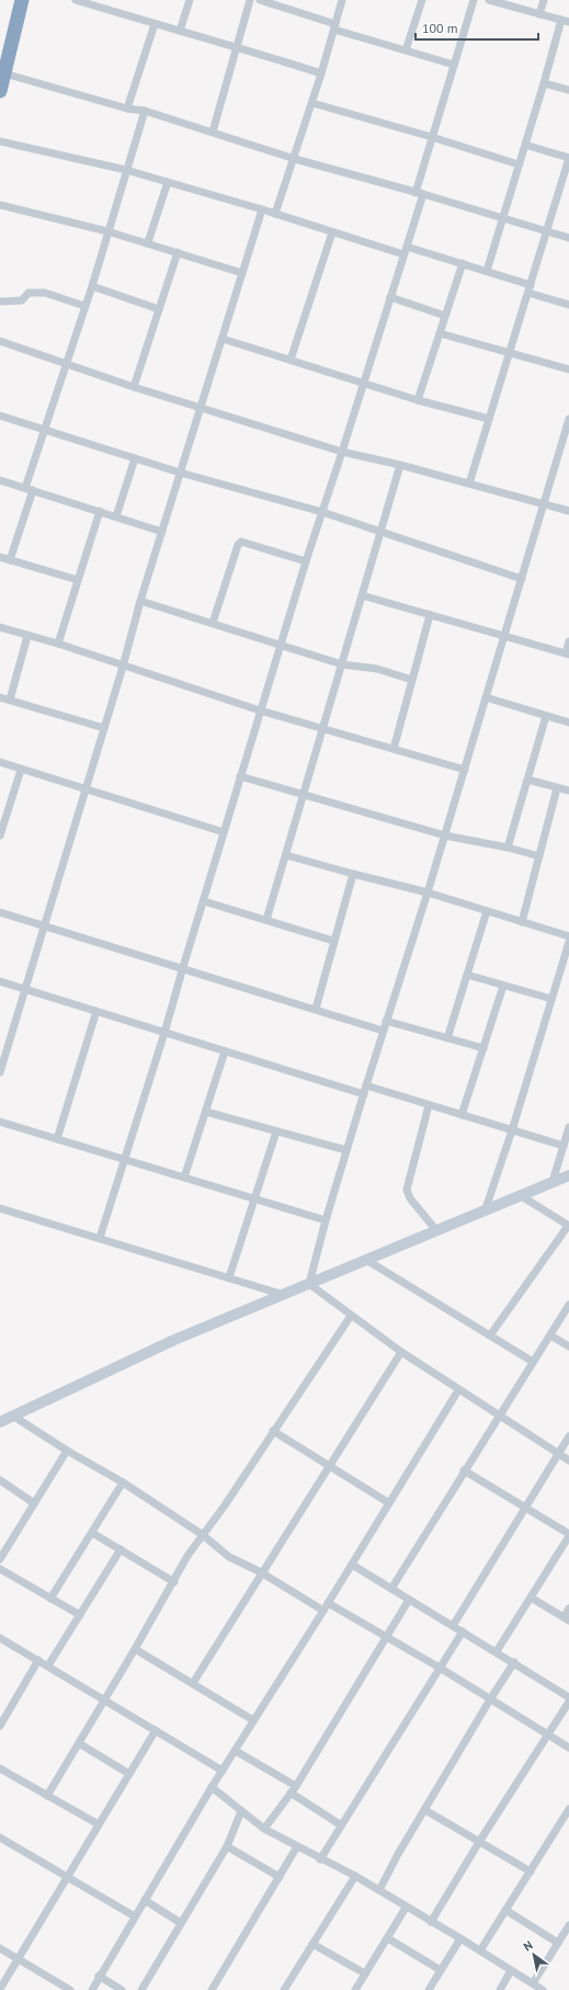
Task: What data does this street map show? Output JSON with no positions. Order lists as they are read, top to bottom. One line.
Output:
{"scale_bar":"100 m","north":"top left"}
